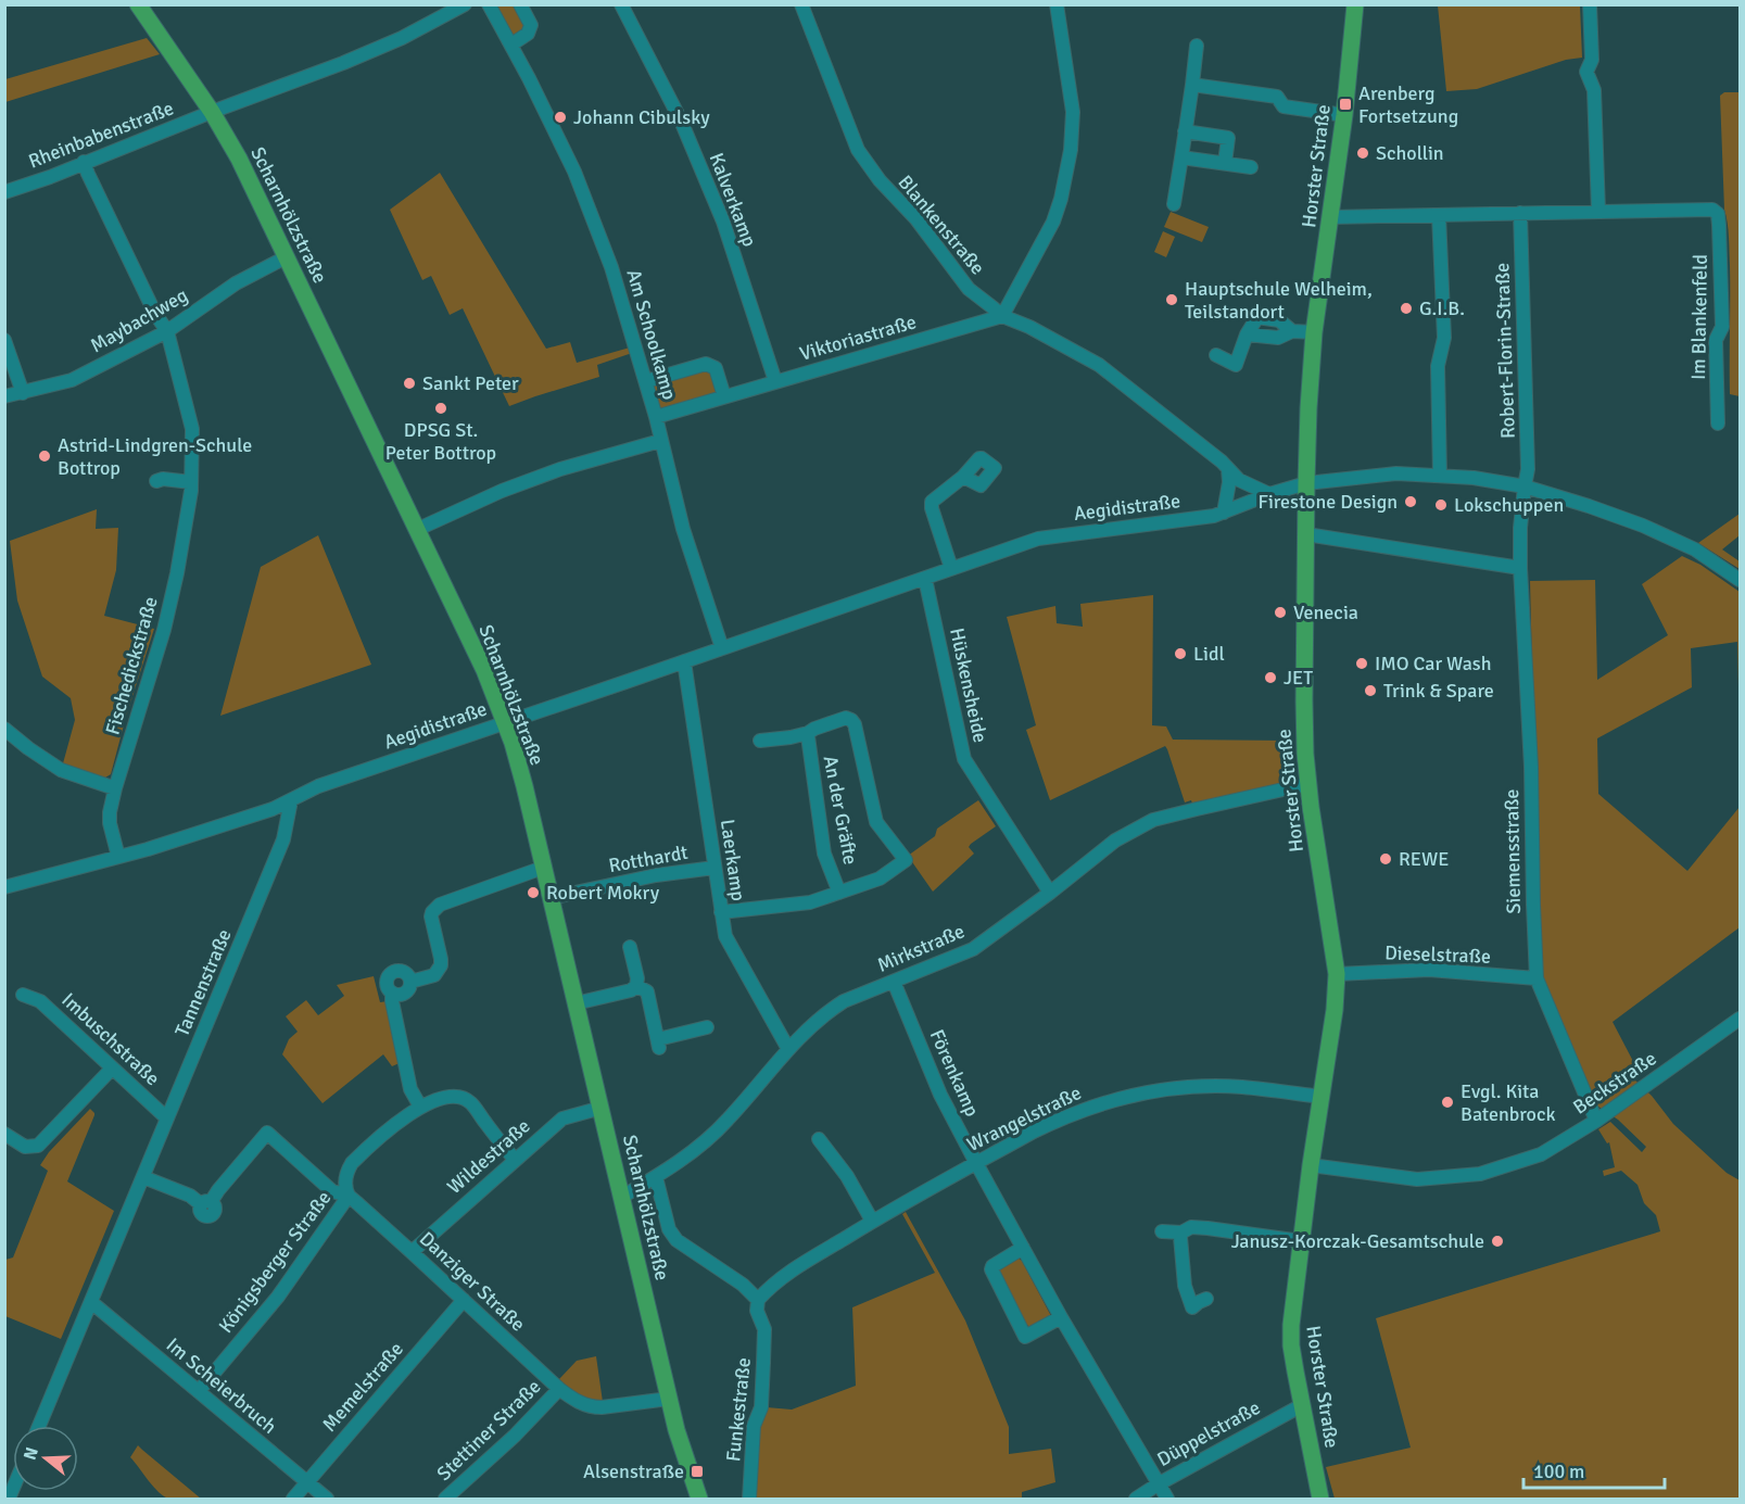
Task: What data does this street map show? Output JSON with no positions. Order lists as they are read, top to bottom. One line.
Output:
{"streets":{"main road":["Horster Straße","Scharnhölzstraße"],"street":["Rheinbabenstraße","Kalverkamp","Blankenstraße","Im Blankenfeld","Maybachweg","Am Schoolkamp","Viktoriastraße","Robert-Florin-Straße","Aegidistraße","Fischedickstraße","Hüskensheide","An der Gräfte","Siemensstraße","Rotthardt","Laerkamp","Mirkstraße","Dieselstraße","Tannenstraße","Imbuschstraße","Förenkamp","Beckstraße","Wrangelstraße","Wildestraße","Königsberger Straße","Danziger Straße","Im Scheierbruch","Memelstraße","Funkestraße","Stettiner Straße","Düppelstraße"]},"crossings":[["Rheinbabenstraße","Scharnhölzstraße"],["Rheinbabenstraße","Fischedickstraße"],["Horster Straße","Im Blankenfeld"],["Horster Straße","Aegidistraße"],["Horster Straße","Mirkstraße"],["Horster Straße","Dieselstraße"],["Horster Straße","Beckstraße"],["Horster Straße","Wrangelstraße"],["Horster Straße","Düppelstraße"],["Kalverkamp","Viktoriastraße"],["Scharnhölzstraße","Maybachweg"],["Scharnhölzstraße","Aegidistraße"],["Scharnhölzstraße","Rotthardt"],["Scharnhölzstraße","Mirkstraße"],["Scharnhölzstraße","Wildestraße"],["Scharnhölzstraße","Danziger Straße"],["Blankenstraße","Viktoriastraße"],["Blankenstraße","Aegidistraße"],["Im Blankenfeld","Robert-Florin-Straße"],["Maybachweg","Fischedickstraße"],["Am Schoolkamp","Viktoriastraße"],["Am Schoolkamp","Aegidistraße"],["Robert-Florin-Straße","Aegidistraße"],["Robert-Florin-Straße","Siemensstraße"],["Aegidistraße","Fischedickstraße"],["Aegidistraße","Hüskensheide"],["Aegidistraße","Siemensstraße"],["Aegidistraße","Laerkamp"],["Aegidistraße","Tannenstraße"],["Hüskensheide","Mirkstraße"],["An der Gräfte","Laerkamp"],["Siemensstraße","Dieselstraße"],["Siemensstraße","Beckstraße"],["Rotthardt","Laerkamp"],["Laerkamp","Mirkstraße"],["Mirkstraße","Förenkamp"],["Tannenstraße","Imbuschstraße"],["Tannenstraße","Danziger Straße"],["Tannenstraße","Im Scheierbruch"],["Förenkamp","Wrangelstraße"],["Förenkamp","Düppelstraße"],["Wrangelstraße","Funkestraße"],["Wildestraße","Königsberger Straße"],["Wildestraße","Danziger Straße"],["Königsberger Straße","Danziger Straße"],["Königsberger Straße","Im Scheierbruch"],["Danziger Straße","Memelstraße"],["Danziger Straße","Stettiner Straße"],["Im Scheierbruch","Memelstraße"]],"places":{"transit":["Arenberg Fortsetzung","Alsenstraße"],"other":["Johann Cibulsky","Schollin","Hauptschule Welheim, Teilstandort","G.I.B.","Sankt Peter","DPSG St. Peter Bottrop","Astrid-Lindgren-Schule Bottrop","Firestone Design","Lokschuppen","Venecia","Lidl","IMO Car Wash","JET","Trink & Spare","REWE","Robert Mokry","Evgl. Kita Batenbrock","Janusz-Korczak-Gesamtschule"]},"scale_bar":"100 m","north":"left"}
